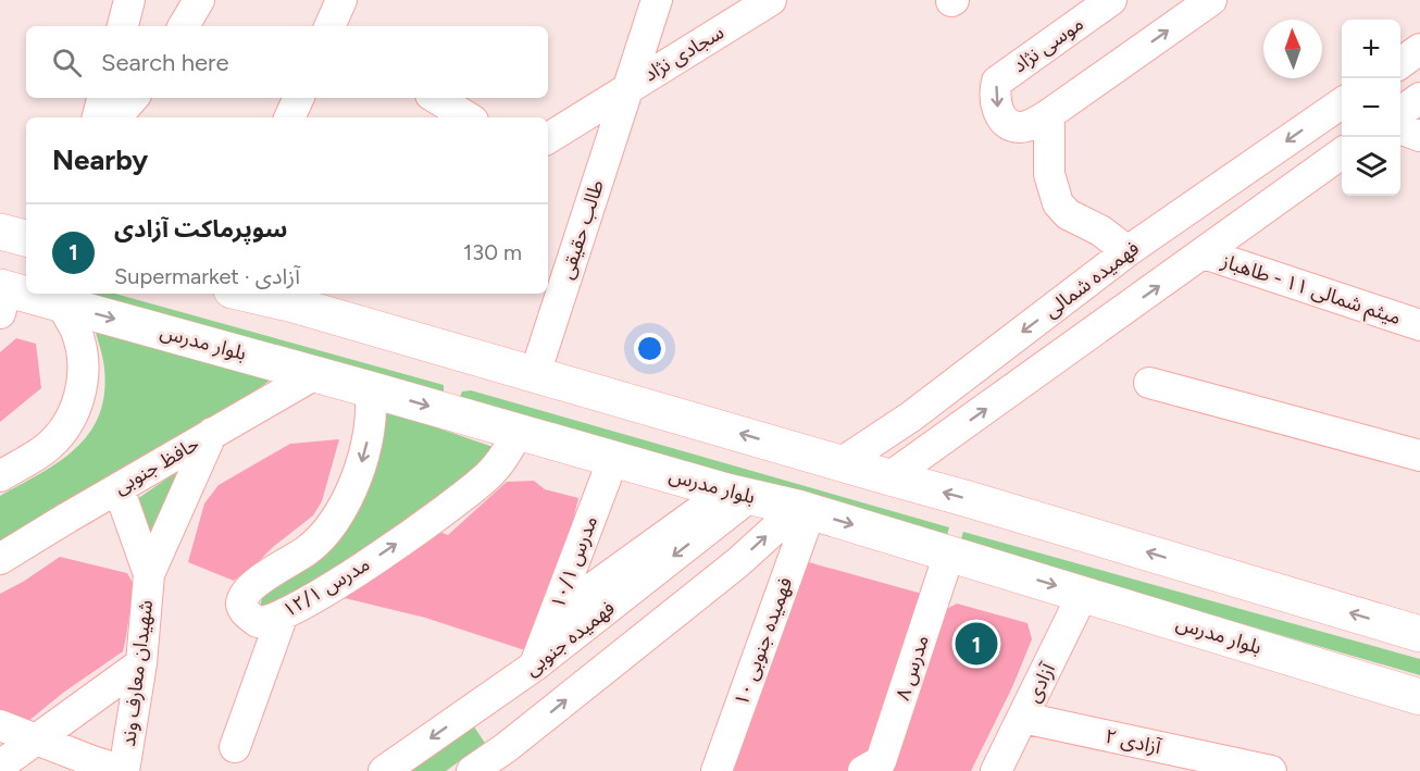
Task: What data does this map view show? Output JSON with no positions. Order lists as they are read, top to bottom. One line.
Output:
{"streets":{"main road":["بلوار مدرس"],"street":["موسی نژاد","سجادی نژاد","طالب حقیقی","فهمیده شمالی","میثم شمالی ۱۱ - طاهباز","حافظ جنوبی","مدرس ۱۰/۱","مدرس ۱۲/۱","فهمیده جنوبی","فهمیده جنوبی ۱۰","مدرس ۸","شهیدان معارف وند","آزادی","آزادی ۲"]},"crossings":[["سجادی نژاد","طالب حقیقی"],["بلوار مدرس","حافظ جنوبی"],["بلوار مدرس","مدرس ۱۰/۱"],["بلوار مدرس","مدرس ۱۲/۱"],["بلوار مدرس","فهمیده جنوبی"],["بلوار مدرس","فهمیده جنوبی ۱۰"],["بلوار مدرس","مدرس ۸"],["بلوار مدرس","آزادی"],["مدرس ۱۰/۱","فهمیده جنوبی"],["آزادی","آزادی ۲"]],"north":"top","page":{"map_buttons":["+","−"],"search":"Search here","heading":"Nearby","list":[{"mark":"1","name":"سوپرماکت آزادی","note":"Supermarket · آزادی","value":"130 m"}],"pins":"1"}}
